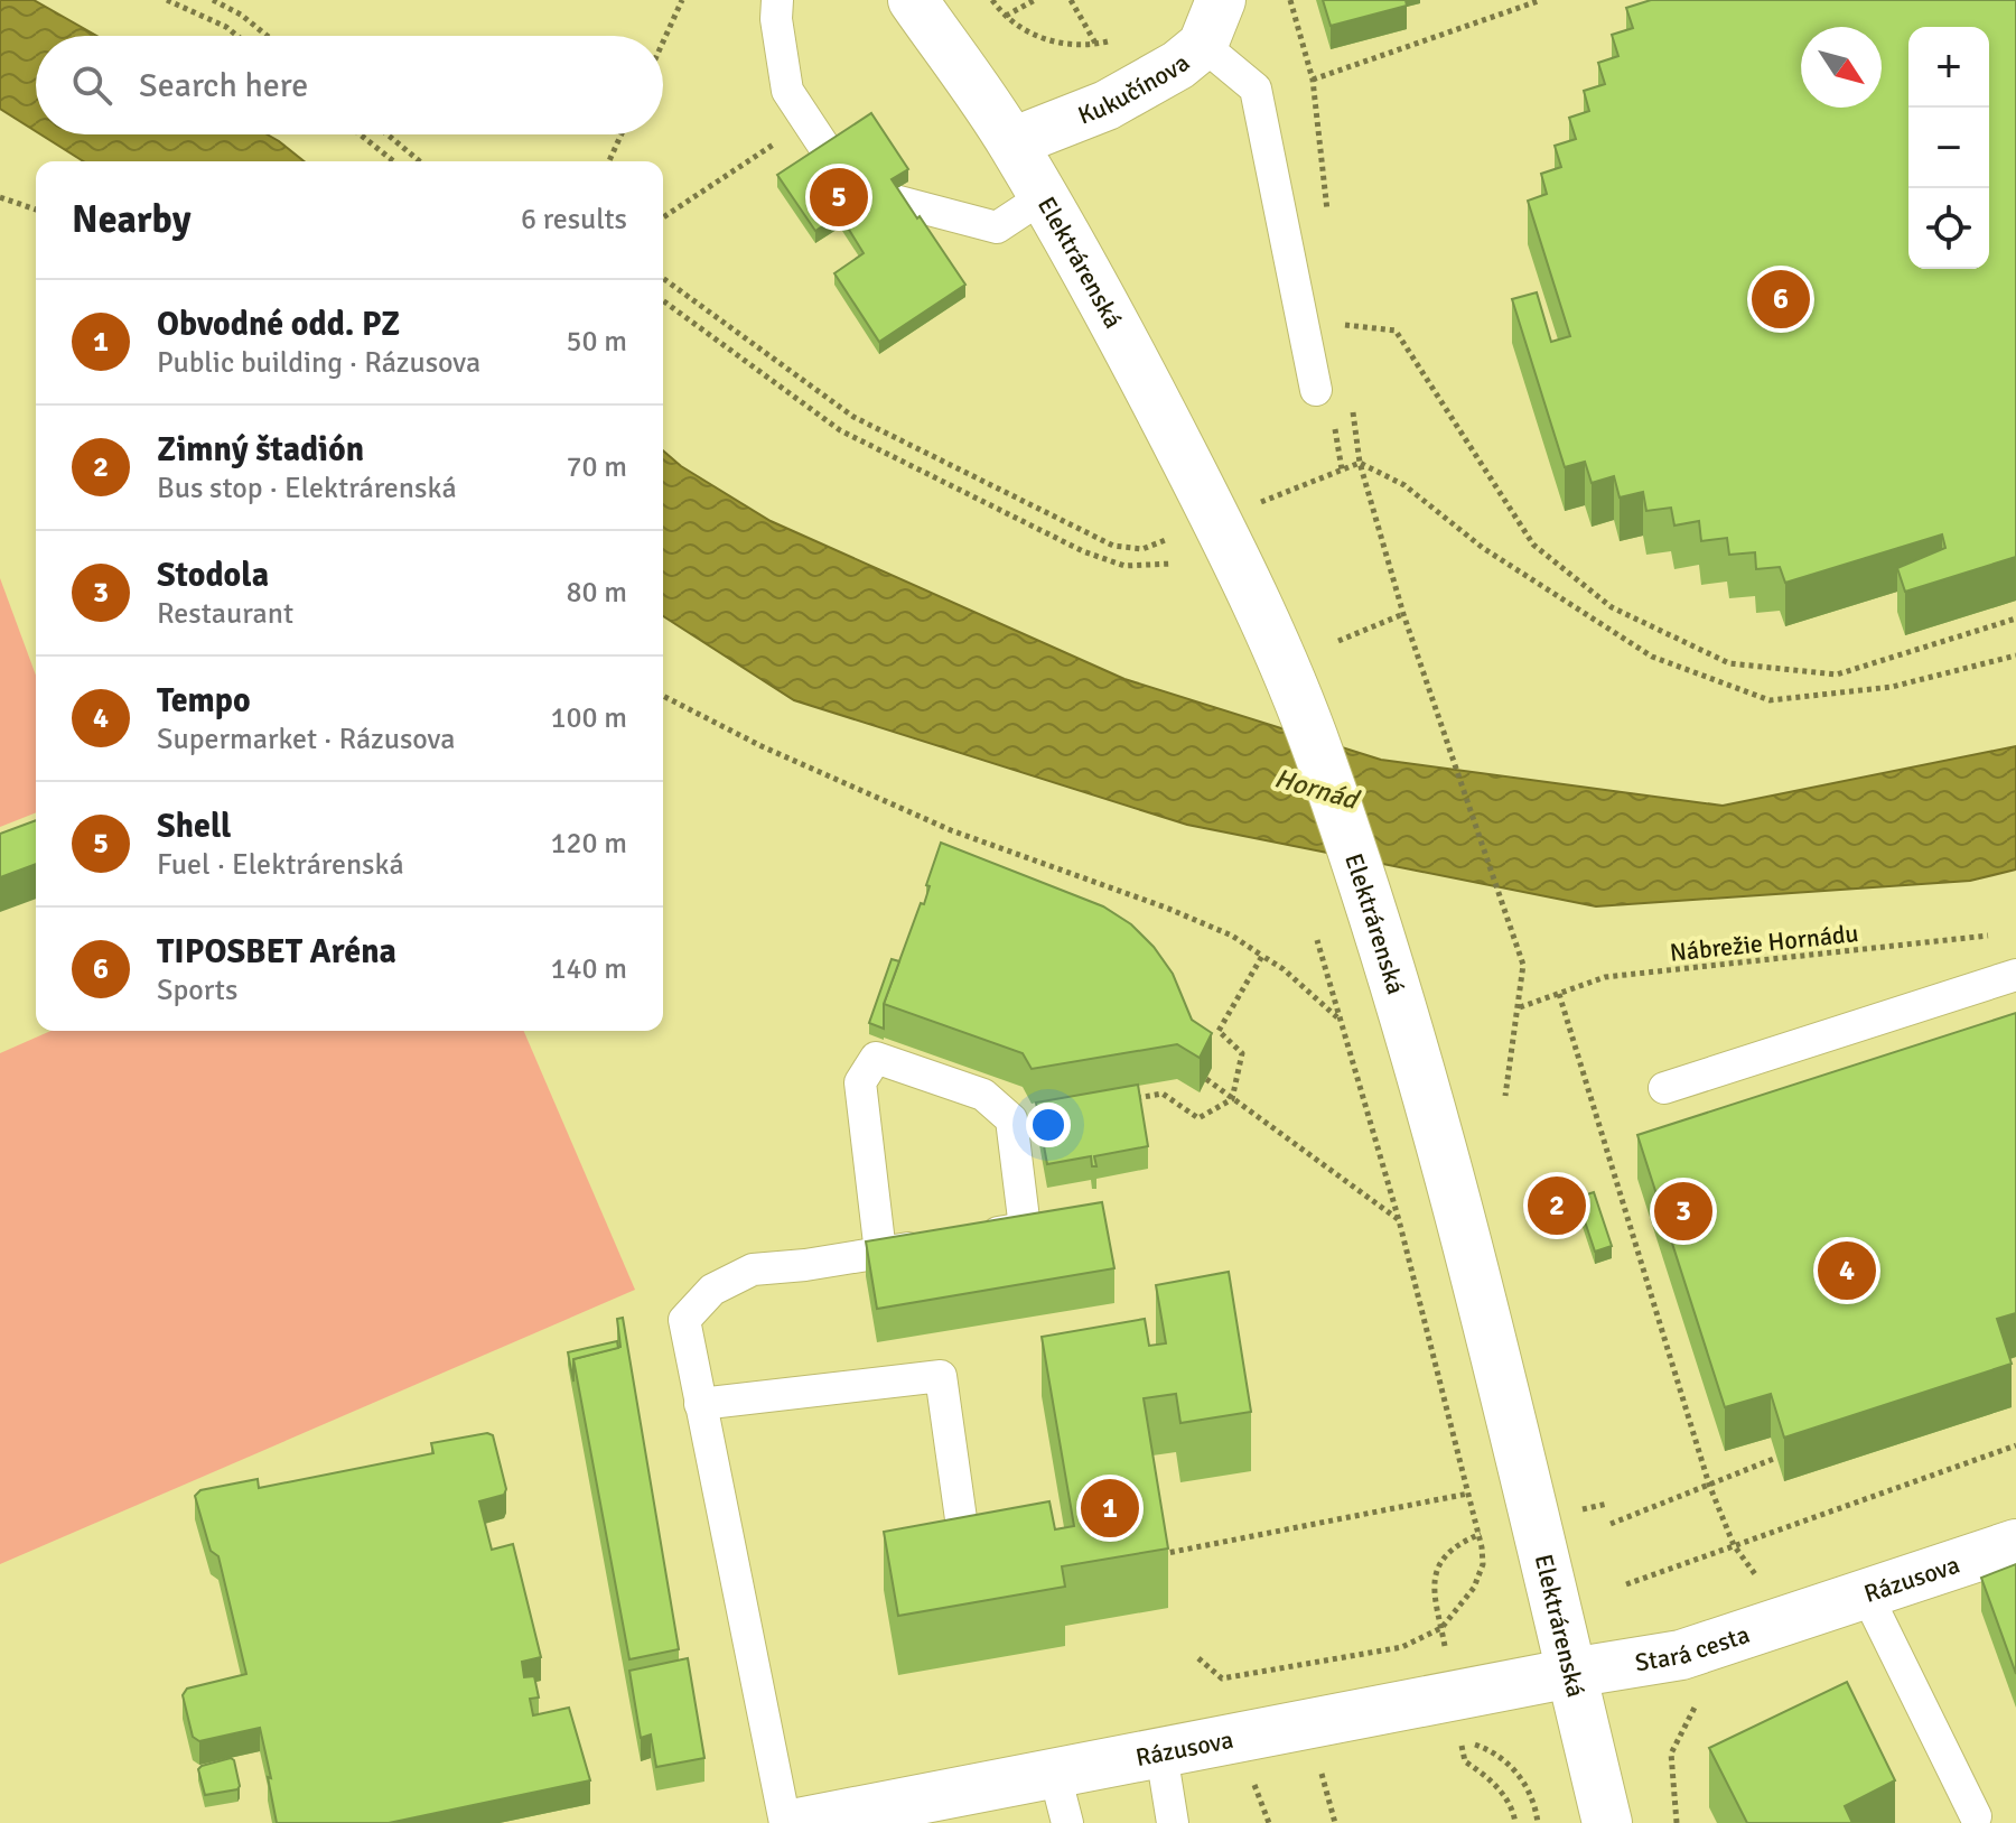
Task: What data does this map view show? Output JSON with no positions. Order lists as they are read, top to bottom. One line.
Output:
{"streets":{"main road":["Kukučínova","Elektrárenská","Rázusova","Stará cesta"],"path":["Nábrežie Hornádu"]},"crossings":[["Kukučínova","Elektrárenská"],["Elektrárenská","Rázusova"],["Elektrárenská","Stará cesta"],["Rázusova","Stará cesta"]],"water":["Hornád"],"north":"bottom right","page":{"map_buttons":["+","−"],"search":"Search here","heading":["Nearby","6 results"],"pins":["5","6","2","3","4","1"],"list":[{"mark":"1","name":"Obvodné odd. PZ","note":"Public building · Rázusova","value":"50 m"},{"mark":"2","name":"Zimný štadión","note":"Bus stop · Elektrárenská","value":"70 m"},{"mark":"3","name":"Stodola","note":"Restaurant","value":"80 m"},{"mark":"4","name":"Tempo","note":"Supermarket · Rázusova","value":"100 m"},{"mark":"5","name":"Shell","note":"Fuel · Elektrárenská","value":"120 m"},{"mark":"6","name":"TIPOSBET Aréna","note":"Sports","value":"140 m"}]}}
